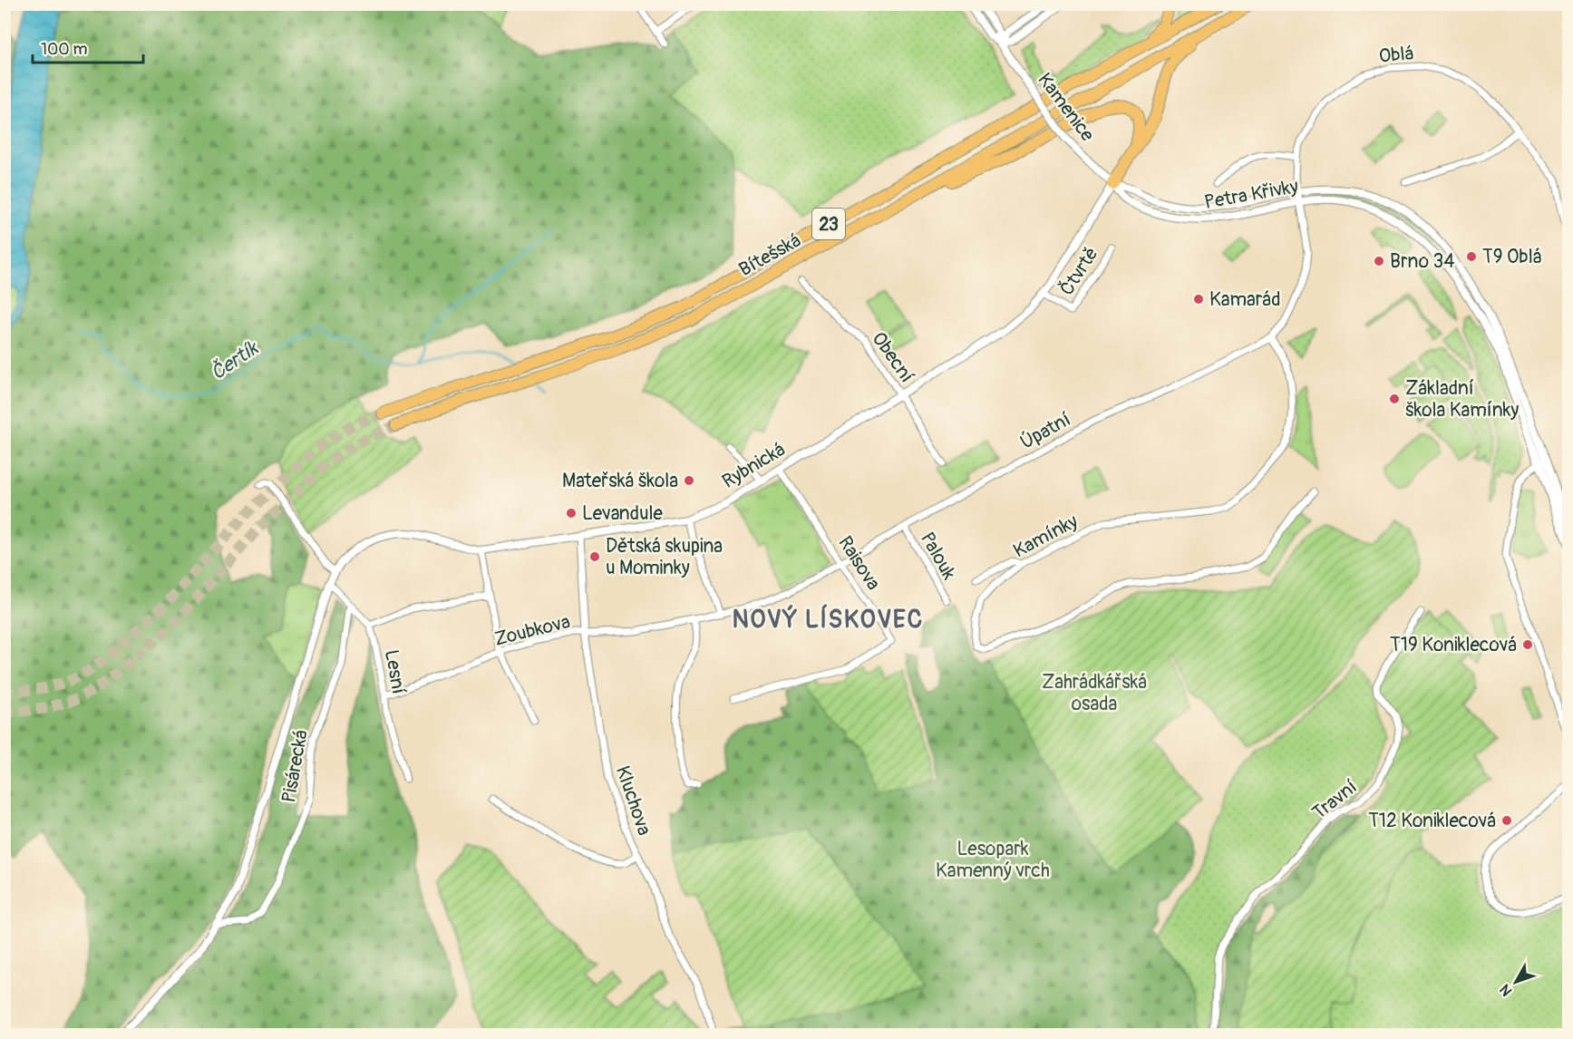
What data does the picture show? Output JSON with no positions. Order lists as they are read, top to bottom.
{
  "streets": {
    "highway": ["23", "Bítešská"],
    "street": [
      "Oblá",
      "Kamenice",
      "Petra Křivky",
      "Čtvrtě",
      "Obecní",
      "Úpatní",
      "Rybnická",
      "Kamínky",
      "Palouk",
      "Raisova",
      "Zoubkova",
      "Lesní",
      "Pisárecká",
      "Travní",
      "Kluchova"
    ]
  },
  "crossings": [
    ["Oblá", "Petra Křivky"],
    ["Kamenice", "Petra Křivky"],
    ["Kamenice", "Rybnická"],
    ["Petra Křivky", "Rybnická"],
    ["Čtvrtě", "Rybnická"],
    ["Obecní", "Rybnická"],
    ["Úpatní", "Kamínky"],
    ["Úpatní", "Palouk"],
    ["Úpatní", "Raisova"],
    ["Úpatní", "Zoubkova"],
    ["Rybnická", "Raisova"],
    ["Rybnická", "Lesní"],
    ["Rybnická", "Pisárecká"],
    ["Rybnická", "Kluchova"],
    ["Kamínky", "Palouk"],
    ["Raisova", "Zoubkova"],
    ["Zoubkova", "Lesní"],
    ["Zoubkova", "Kluchova"],
    ["Lesní", "Pisárecká"]
  ],
  "districts": ["NOVÝ LÍSKOVEC"],
  "water": ["Čertík"],
  "parks": ["Zahrádkářská osada", "Lesopark Kamenný vrch"],
  "places": [
    "T9 Oblá",
    "Brno 34",
    "Kamarád",
    "Základní škola Kamínky",
    "Mateřská škola",
    "Levandule",
    "Dětská skupina u Mominky",
    "T19 Koniklecová",
    "T12 Koniklecová"
  ],
  "scale_bar": "100 m",
  "north": "bottom left"
}
